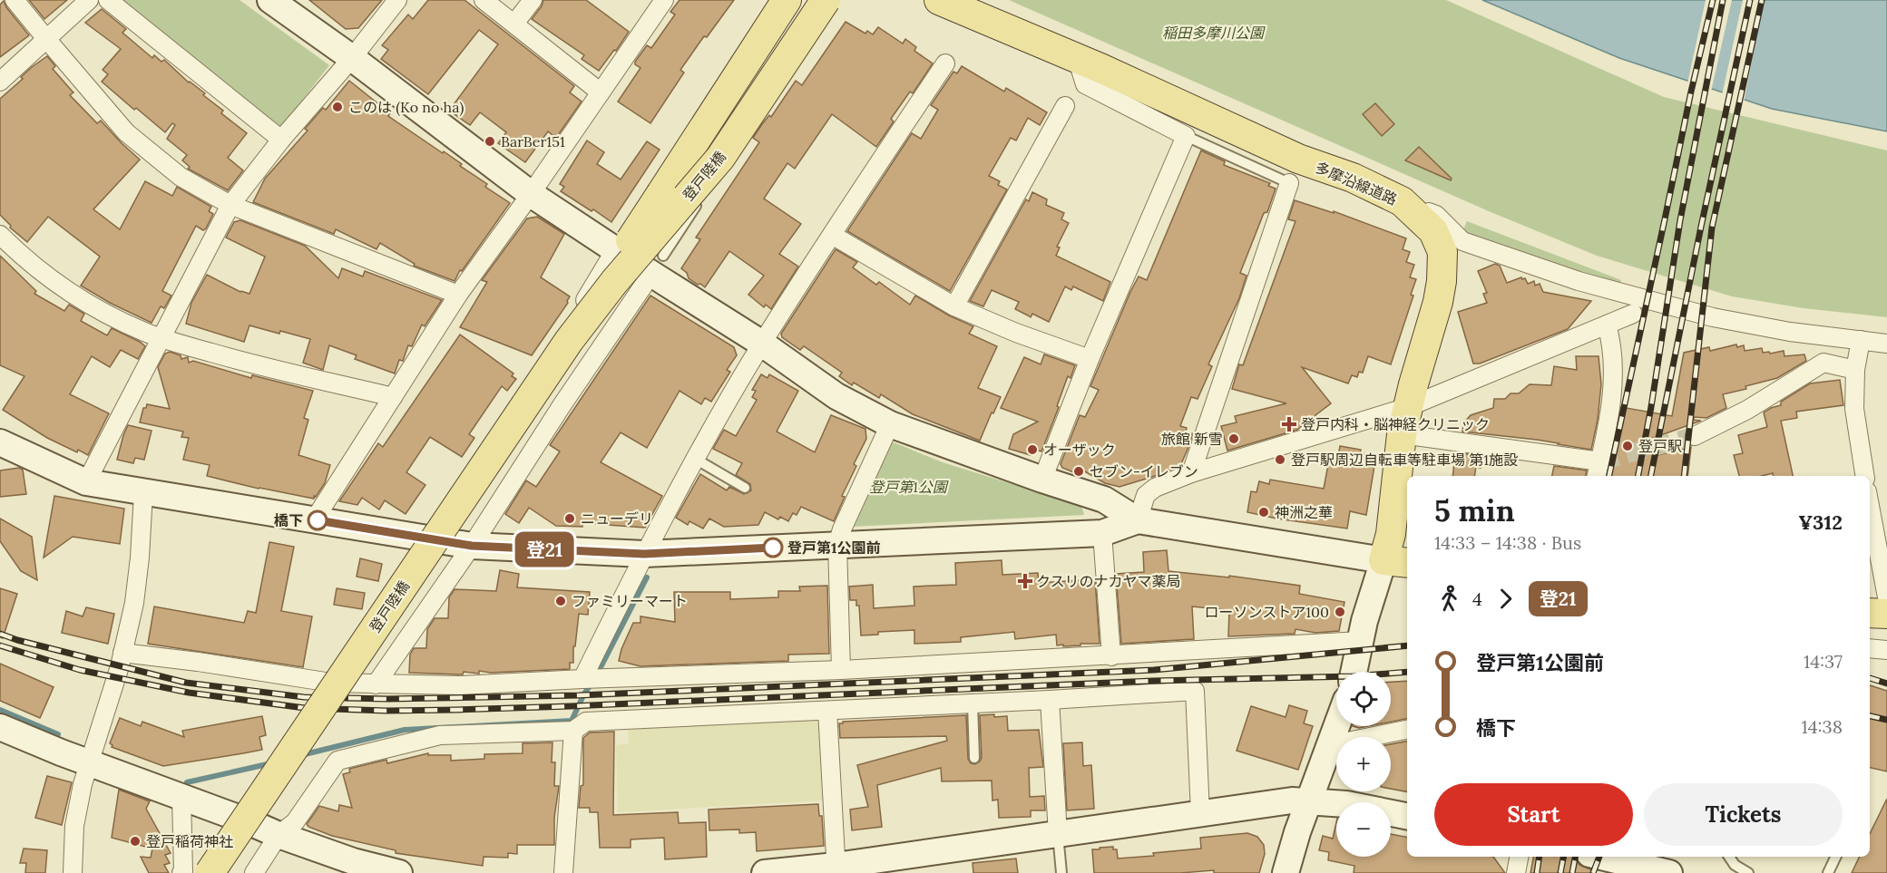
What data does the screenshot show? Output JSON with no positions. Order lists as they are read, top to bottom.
{
  "streets": {
    "main road": ["登戸陸橋", "多摩沿線道路"]
  },
  "parks": ["稲田多摩川公園", "登戸第1公園"],
  "places": {
    "other": [
      "このは (Ko no ha)",
      "BarBer151",
      "旅館 新雪",
      "登戸駅",
      "オーザック",
      "登戸駅周辺自転車等駐車場 第1施設",
      "セブン-イレブン",
      "神洲之華",
      "ニューデリ",
      "橋下",
      "登戸第1公園前",
      "ファミリーマート",
      "ローソンストア100",
      "登戸稲荷神社"
    ],
    "health": ["登戸内科・脳神経クリニック", "クスリのナカヤマ薬局"]
  },
  "lines": ["bus line 登21"],
  "page": {
    "on_map": "登21",
    "heading": ["5 min", "14:33 – 14:38 · Bus", "¥312"],
    "legs": ["4", "登21"],
    "list": [
      {
        "name": "登戸第1公園前",
        "value": "14:37"
      },
      {
        "name": "橋下",
        "value": "14:38"
      }
    ],
    "map_buttons": ["+", "−"],
    "buttons": ["Start", "Tickets"]
  }
}
